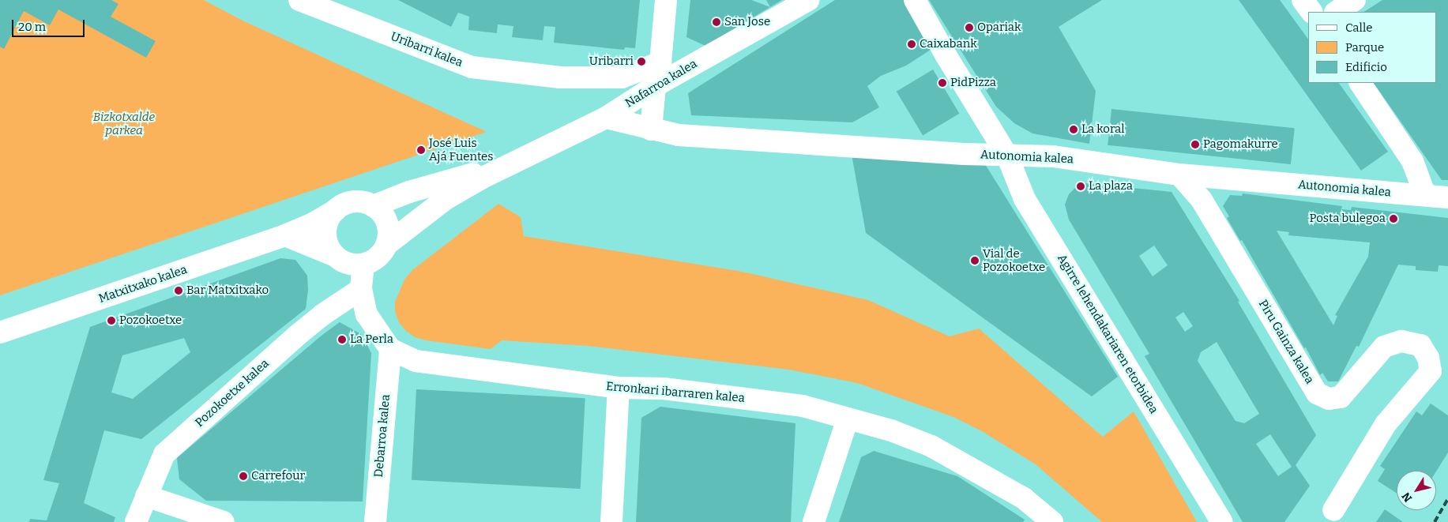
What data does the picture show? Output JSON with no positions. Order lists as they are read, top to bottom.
{
  "streets": {
    "street": [
      "Uribarri kalea",
      "Nafarroa kalea",
      "Autonomia kalea",
      "Matxitxako kalea",
      "Agirre lehendakariaren etorbidea",
      "Piru Gainza kalea",
      "Erronkari ibarraren kalea",
      "Pozokoetxe kalea",
      "Debarroa kalea"
    ]
  },
  "crossings": [
    ["Nafarroa kalea", "Autonomia kalea"],
    ["Nafarroa kalea", "Matxitxako kalea"],
    ["Autonomia kalea", "Agirre lehendakariaren etorbidea"],
    ["Autonomia kalea", "Piru Gainza kalea"],
    ["Erronkari ibarraren kalea", "Debarroa kalea"]
  ],
  "parks": ["Bizkotxalde parkea"],
  "places": [
    "San Jose",
    "Opariak",
    "Caixabank",
    "Uribarri",
    "PidPizza",
    "La koral",
    "Pagomakurre",
    "José Luis Ajá Fuentes",
    "La plaza",
    "Posta bulegoa",
    "Vial de Pozokoetxe",
    "Bar Matxitxako",
    "Pozokoetxe",
    "La Perla",
    "Carrefour"
  ],
  "legend": ["Calle", "Parque", "Edificio"],
  "scale_bar": "20 m",
  "north": "bottom left"
}
